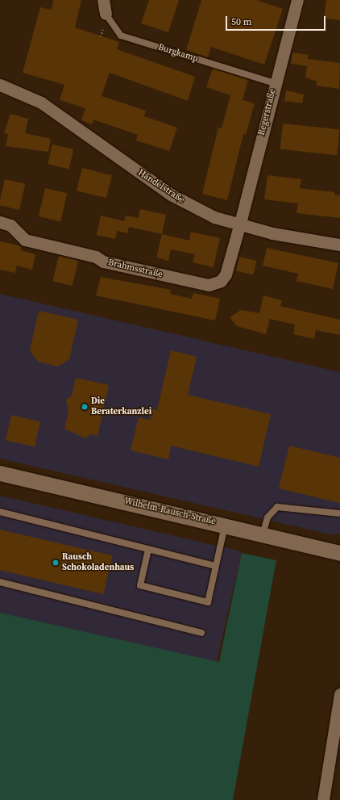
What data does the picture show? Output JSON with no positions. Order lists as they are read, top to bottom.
{
  "streets": {
    "street": [
      "Burgkamp",
      "Regerstraße",
      "Händelstraße",
      "Brahmsstraße",
      "Wilhelm-Rausch-Straße"
    ]
  },
  "crossings": [
    ["Burgkamp", "Regerstraße"],
    ["Regerstraße", "Händelstraße"],
    ["Regerstraße", "Brahmsstraße"],
    ["Händelstraße", "Brahmsstraße"]
  ],
  "places": ["Die Beraterkanzlei", "Rausch Schokoladenhaus"],
  "scale_bar": "50 m"
}
